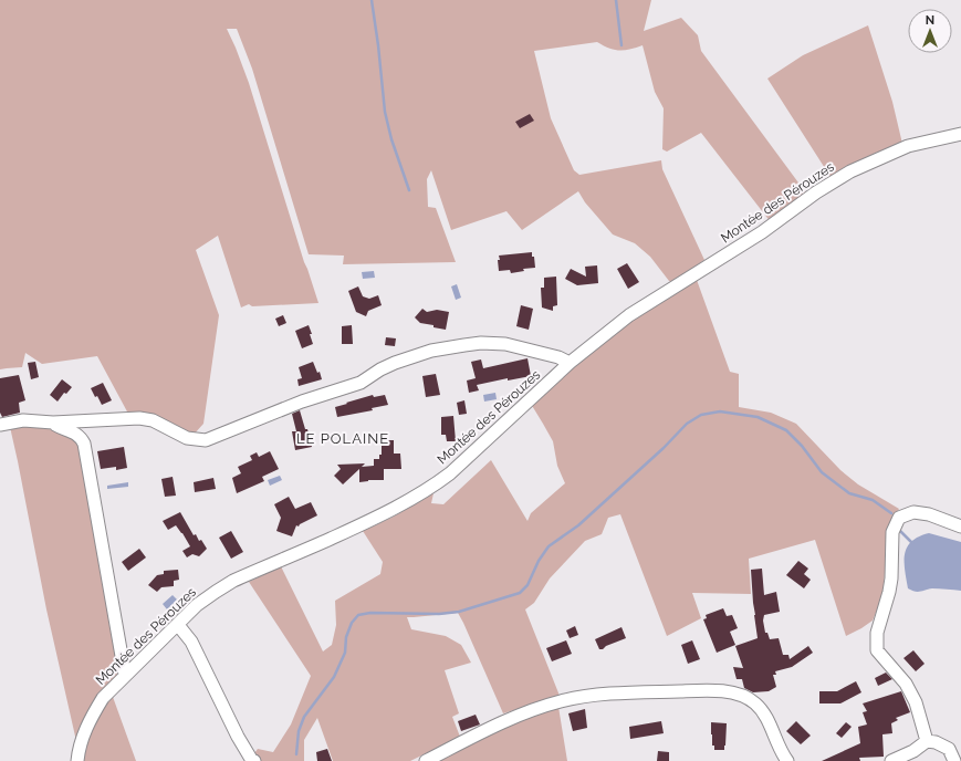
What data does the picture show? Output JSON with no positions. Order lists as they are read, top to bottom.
{
  "streets": {
    "street": ["Montée des Pérouzes"]
  },
  "districts": ["LE POLAINE"],
  "north": "top"
}
